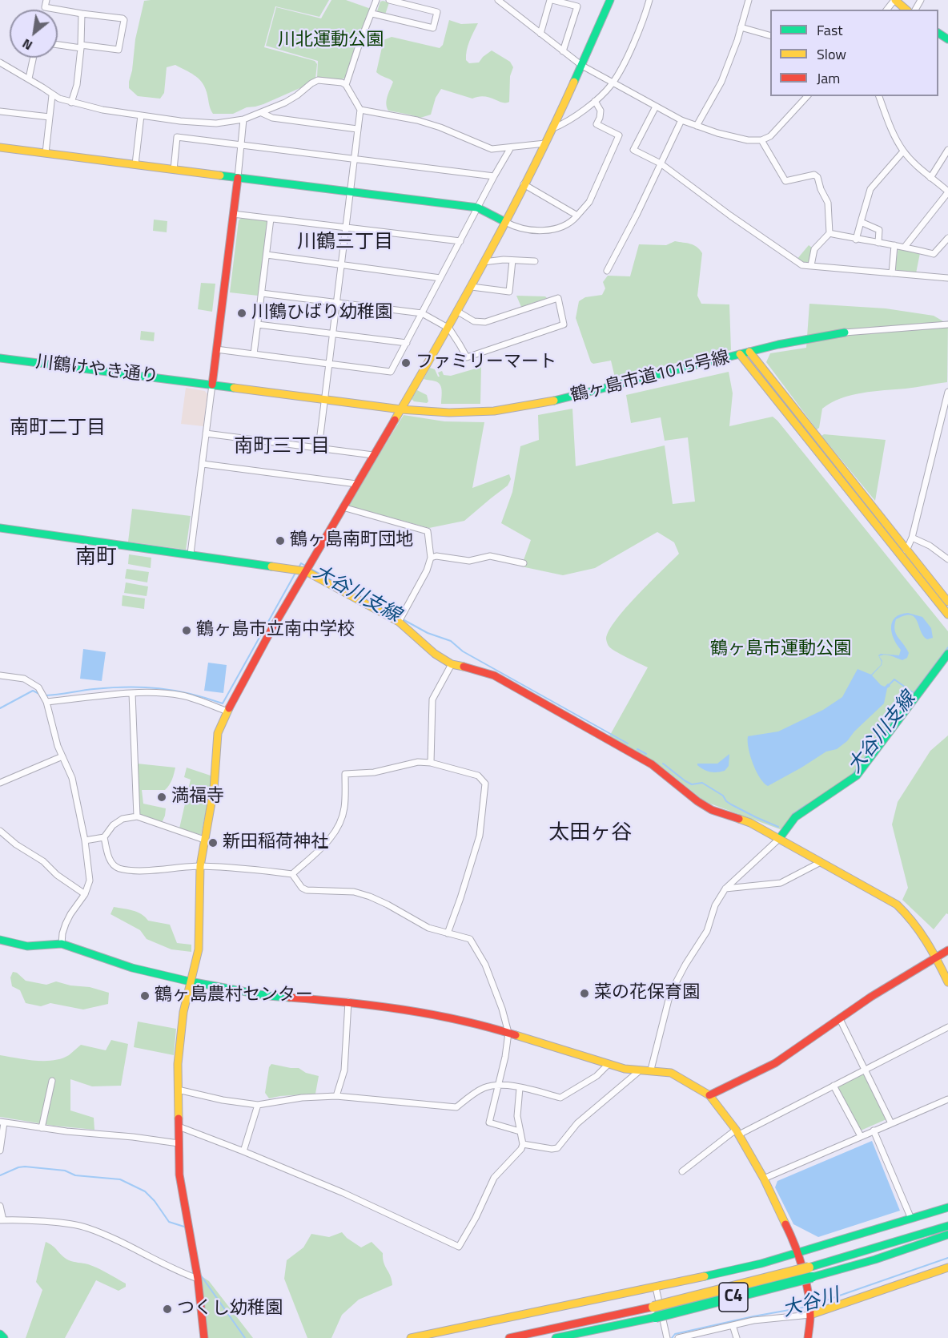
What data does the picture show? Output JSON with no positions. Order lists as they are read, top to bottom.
{
  "streets": {
    "main road": ["川鶴けやき通り", "鶴ヶ島市道1015号線", "C4"]
  },
  "districts": [
    "川鶴三丁目",
    "南町二丁目",
    "南町三丁目",
    "南町",
    "太田ヶ谷"
  ],
  "water": ["大谷川支線", "大谷川"],
  "parks": ["川北運動公園", "鶴ヶ島市運動公園"],
  "places": [
    "川鶴ひばり幼稚園",
    "ファミリーマート",
    "鶴ヶ島南町団地",
    "鶴ヶ島市立南中学校",
    "満福寺",
    "新田稲荷神社",
    "菜の花保育園",
    "鶴ヶ島農村センター",
    "つくし幼稚園"
  ],
  "legend": ["Fast", "Slow", "Jam"],
  "north": "bottom left"
}
